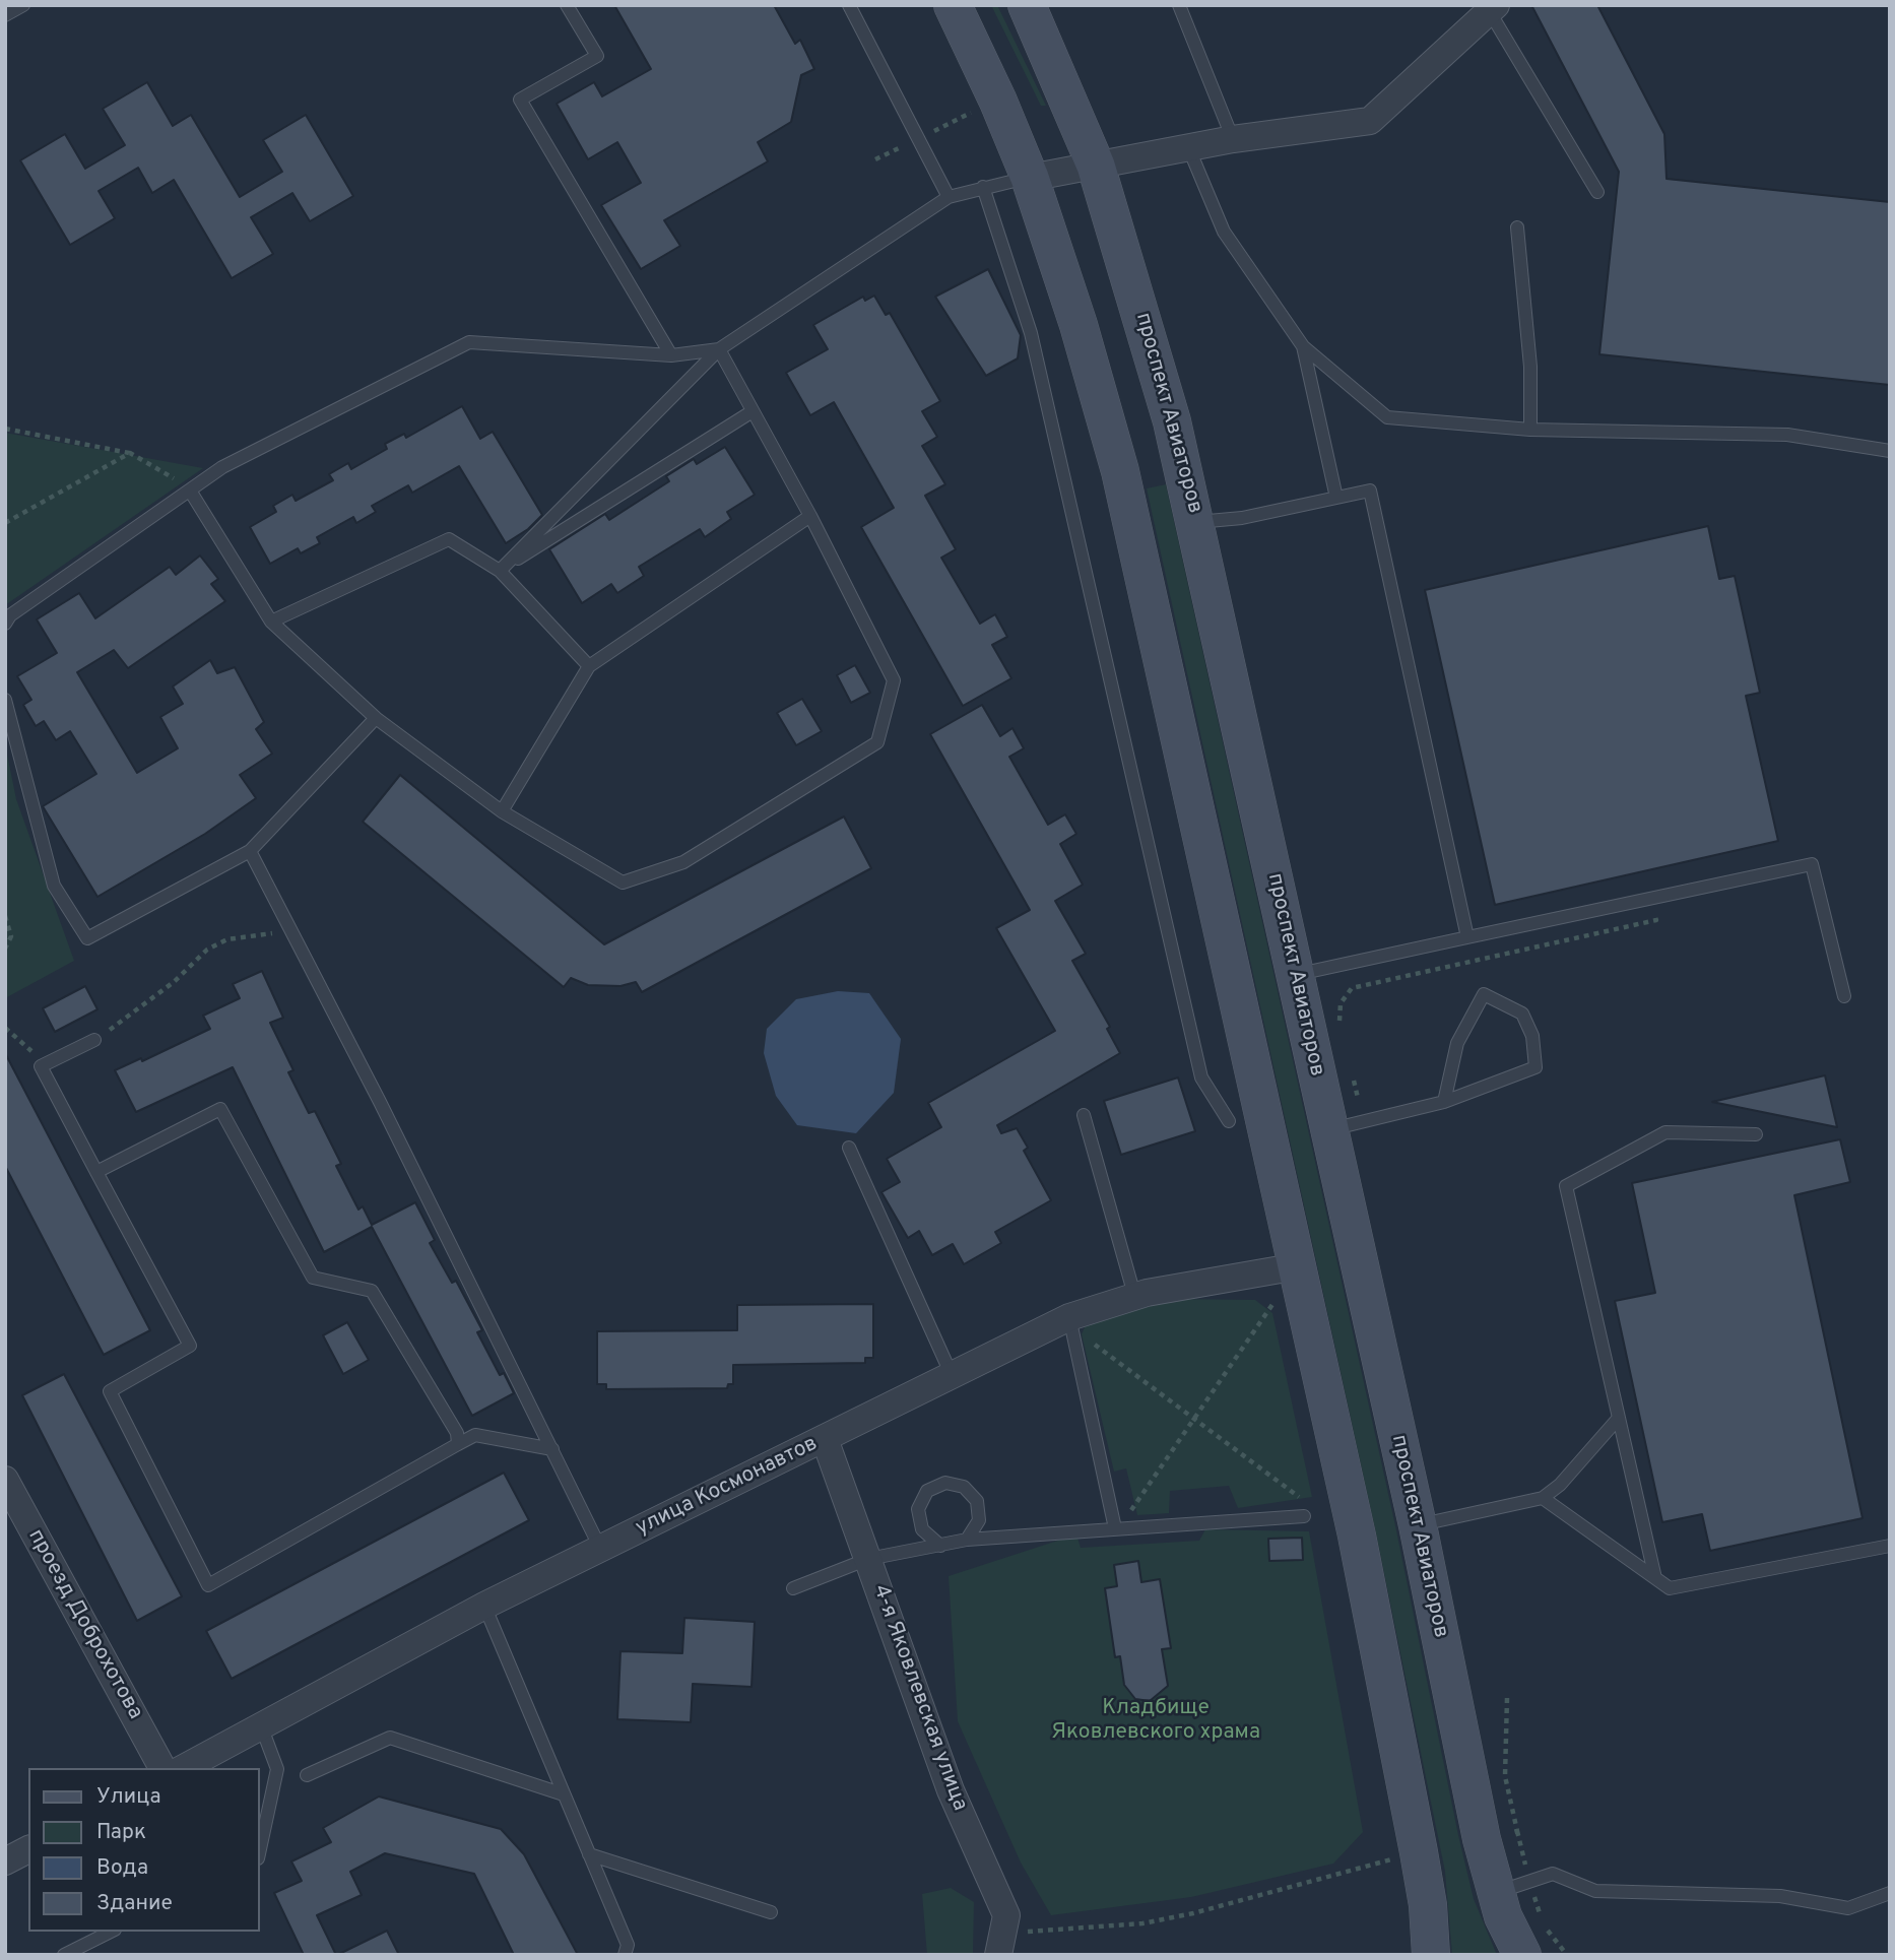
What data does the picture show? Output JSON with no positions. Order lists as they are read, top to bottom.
{
  "streets": {
    "main road": ["проспект Авиаторов"],
    "street": ["улица Космонавтов", "проезд Доброхотова", "4-я Яковлевская улица"]
  },
  "crossings": [
    ["улица Космонавтов", "4-я Яковлевская улица"]
  ],
  "parks": ["Кладбище Яковлевского храма"],
  "legend": [
    "Улица",
    "Парк",
    "Вода",
    "Здание"
  ]
}
